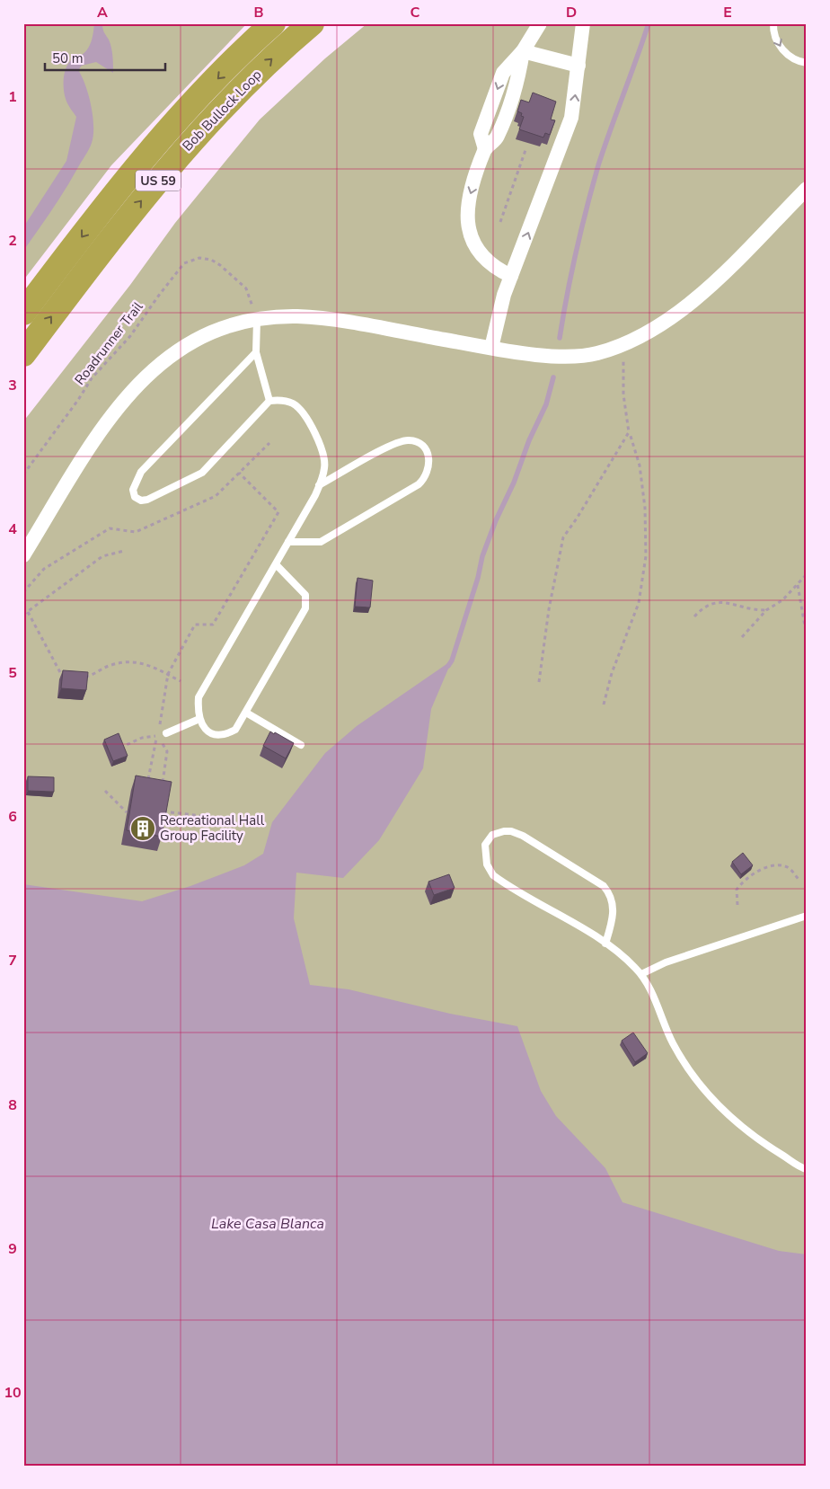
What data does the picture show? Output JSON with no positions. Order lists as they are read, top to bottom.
{
  "streets": {
    "highway": ["Bob Bullock Loop", "US 59"],
    "path": ["Roadrunner Trail"]
  },
  "water": ["Lake Casa Blanca"],
  "places": {
    "building": ["Recreational Hall Group Facility"]
  },
  "scale_bar": "50 m",
  "grid": {
    "columns": [
      "A",
      "B",
      "C",
      "D",
      "E"
    ],
    "rows": [
      "1",
      "2",
      "3",
      "4",
      "5",
      "6",
      "7",
      "8",
      "9",
      "10"
    ]
  }
}
